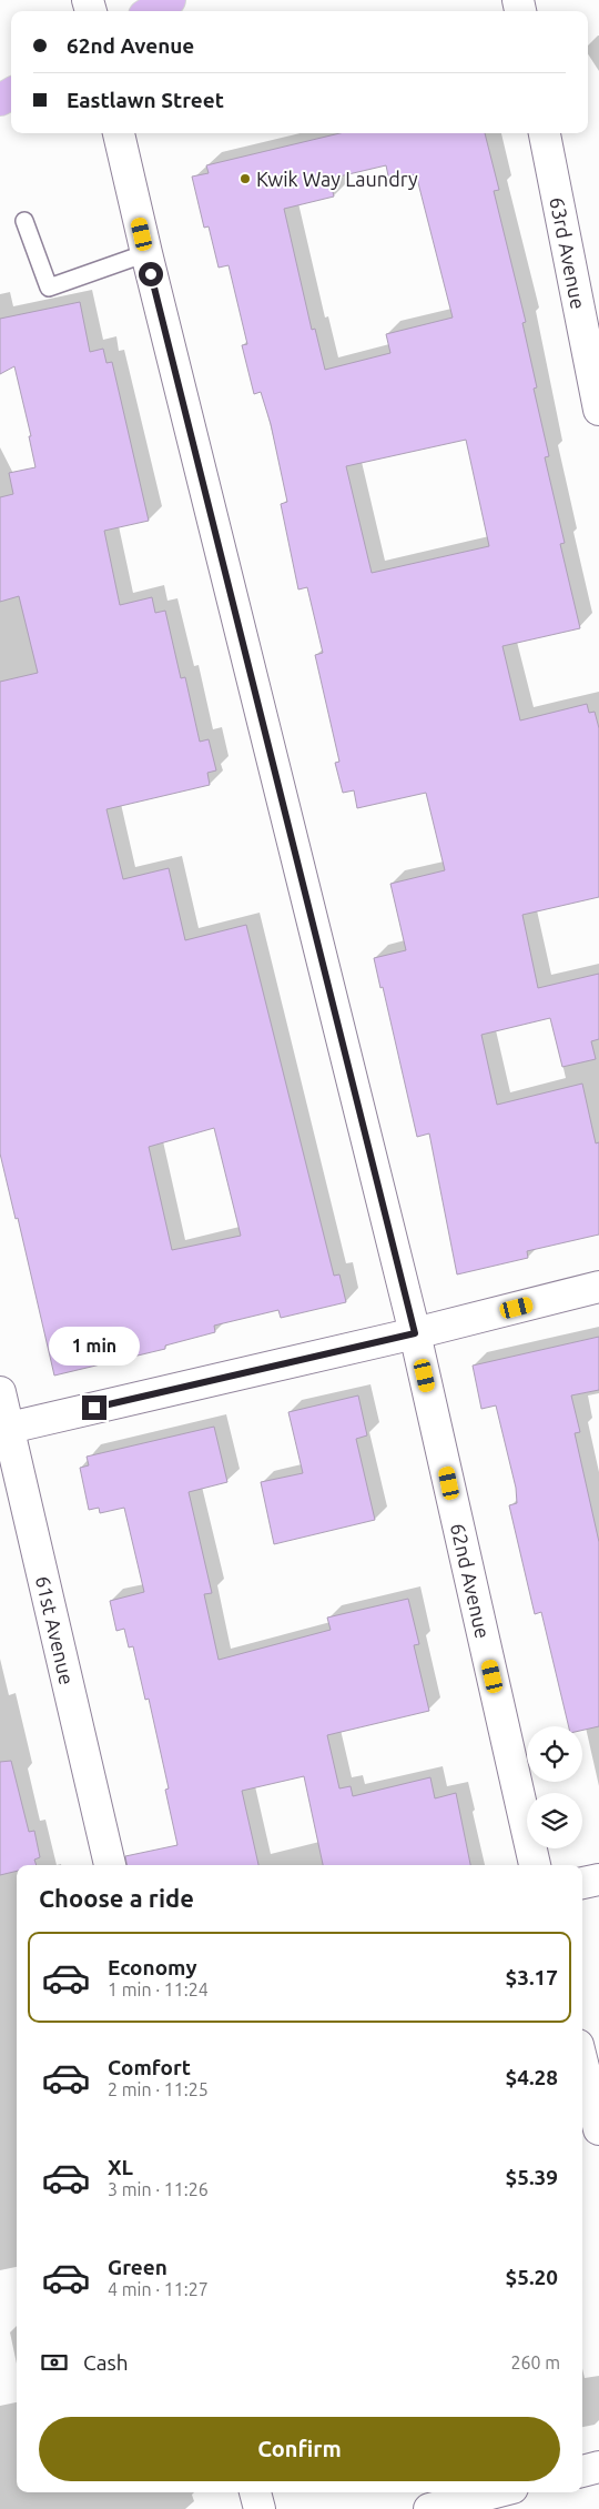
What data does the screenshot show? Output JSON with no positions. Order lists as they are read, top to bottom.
{
  "streets": {
    "street": ["63rd Avenue", "62nd Avenue", "61st Avenue"]
  },
  "places": ["Kwik Way Laundry"],
  "page": {
    "banner": ["62nd Avenue", "Eastlawn Street"],
    "bubble": "1 min",
    "heading": "Choose a ride",
    "list": [
      {
        "name": "Economy",
        "note": "1 min · 11:24",
        "value": "$3.17"
      },
      {
        "name": "Comfort",
        "note": "2 min · 11:25",
        "value": "$4.28"
      },
      {
        "name": "XL",
        "note": "3 min · 11:26",
        "value": "$5.39"
      },
      {
        "name": "Green",
        "note": "4 min · 11:27",
        "value": "$5.20"
      }
    ],
    "pay": ["Cash", "260 m"],
    "buttons": "Confirm"
  }
}
